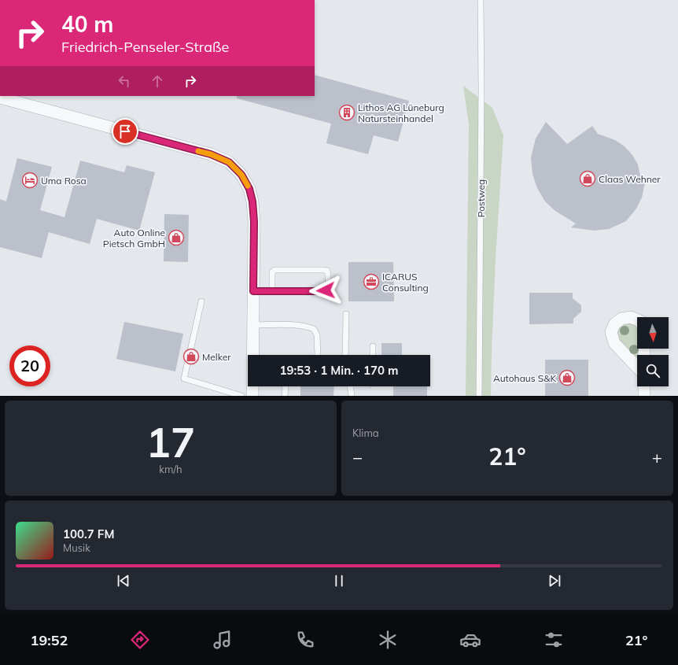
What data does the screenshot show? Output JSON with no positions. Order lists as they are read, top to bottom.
{
  "streets": {
    "lane": ["Postweg"]
  },
  "places": {
    "building": ["Lithos AG Lüneburg Natursteinhandel"],
    "shop": [
      "Claas Wehner",
      "Auto Online Pietsch GmbH",
      "Melker",
      "Autohaus S&K"
    ],
    "hotel": ["Uma Rosa"],
    "office": ["ICARUS Consulting"]
  },
  "north": "bottom",
  "page": {
    "turn": ["40 m", "Friedrich-Penseler-Straße"],
    "limit": "20",
    "trip": "19:53 · 1 Min. · 170 m",
    "tile": [
      ["17", "km/h"],
      "Klima"
    ],
    "heat": ["−", "21°", "+"],
    "song": ["100.7 FM", "Musik"],
    "tabs": ["19:52", "21°"]
  }
}
